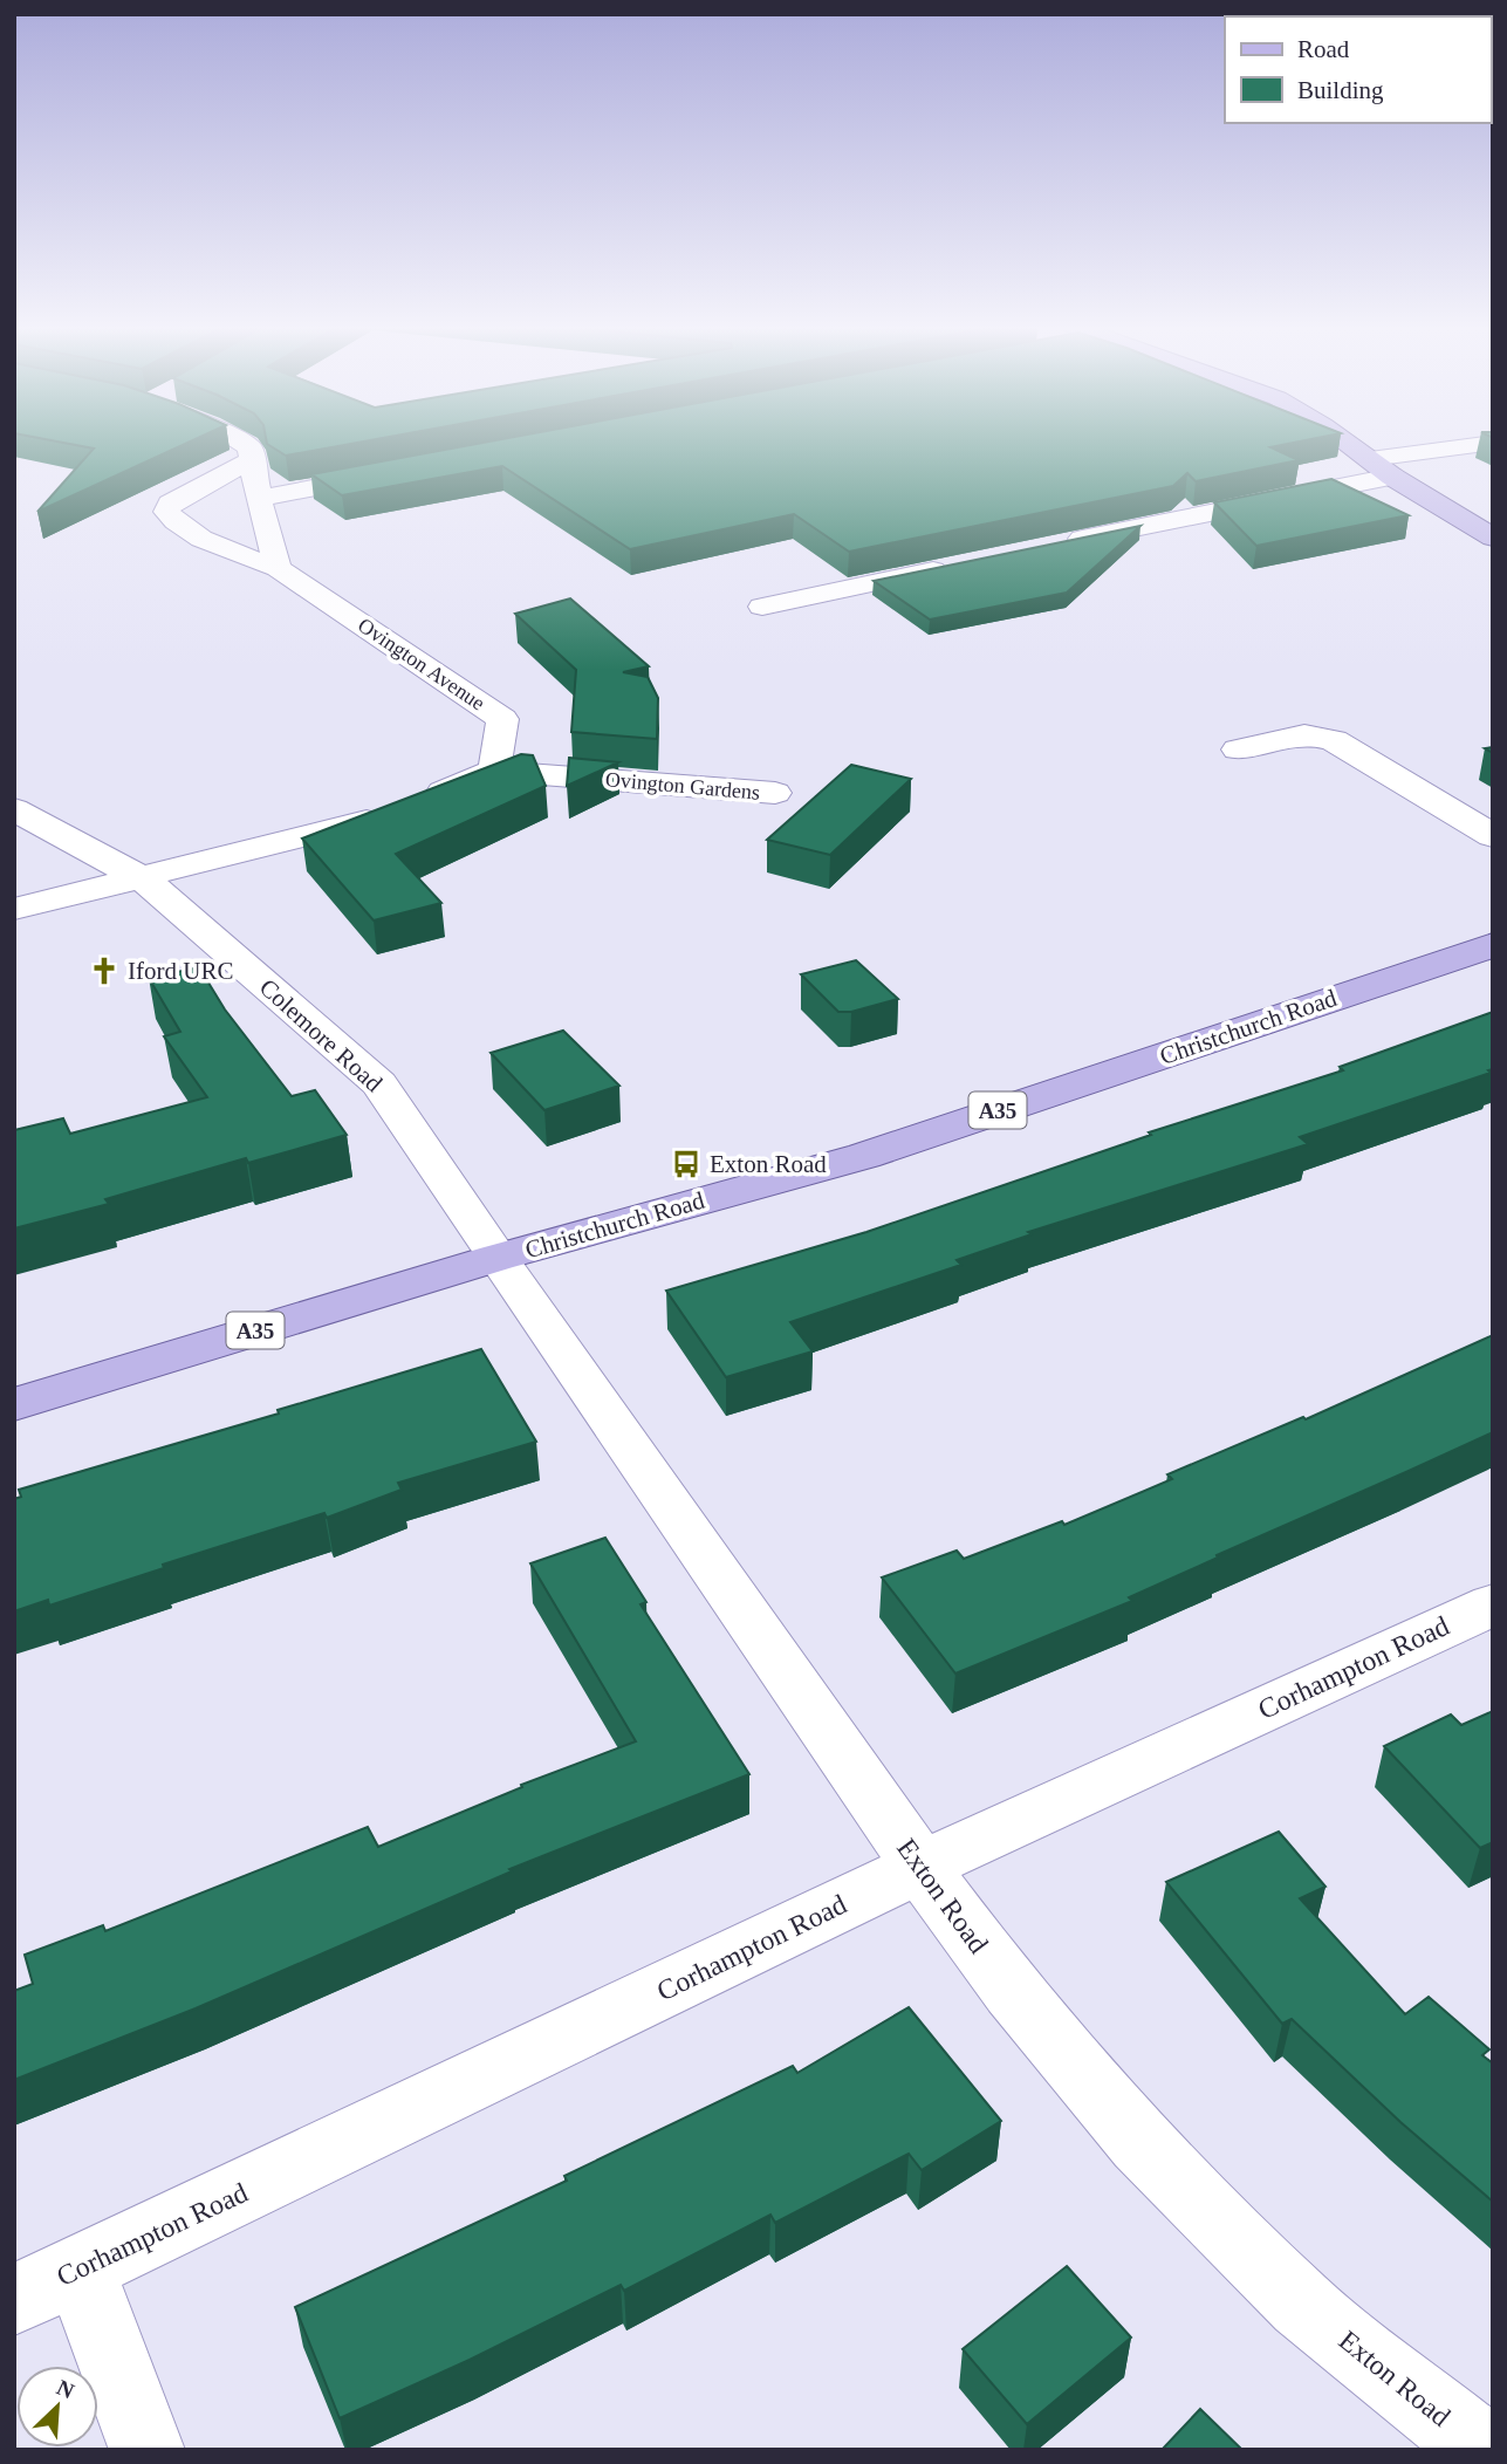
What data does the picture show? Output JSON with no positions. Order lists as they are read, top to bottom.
{
  "streets": {
    "main road": ["Christchurch Road", "A35"],
    "street": [
      "Ovington Avenue",
      "Ovington Gardens",
      "Colemore Road",
      "Corhampton Road",
      "Exton Road"
    ]
  },
  "crossings": [
    ["Ovington Avenue", "Ovington Gardens"],
    ["Christchurch Road", "Colemore Road"],
    ["Christchurch Road", "Exton Road"],
    ["Colemore Road", "Exton Road"],
    ["Corhampton Road", "Exton Road"]
  ],
  "places": {
    "church": ["Iford URC"],
    "bus stop": ["Exton Road"]
  },
  "legend": ["Road", "Building"],
  "north": "top right"
}
